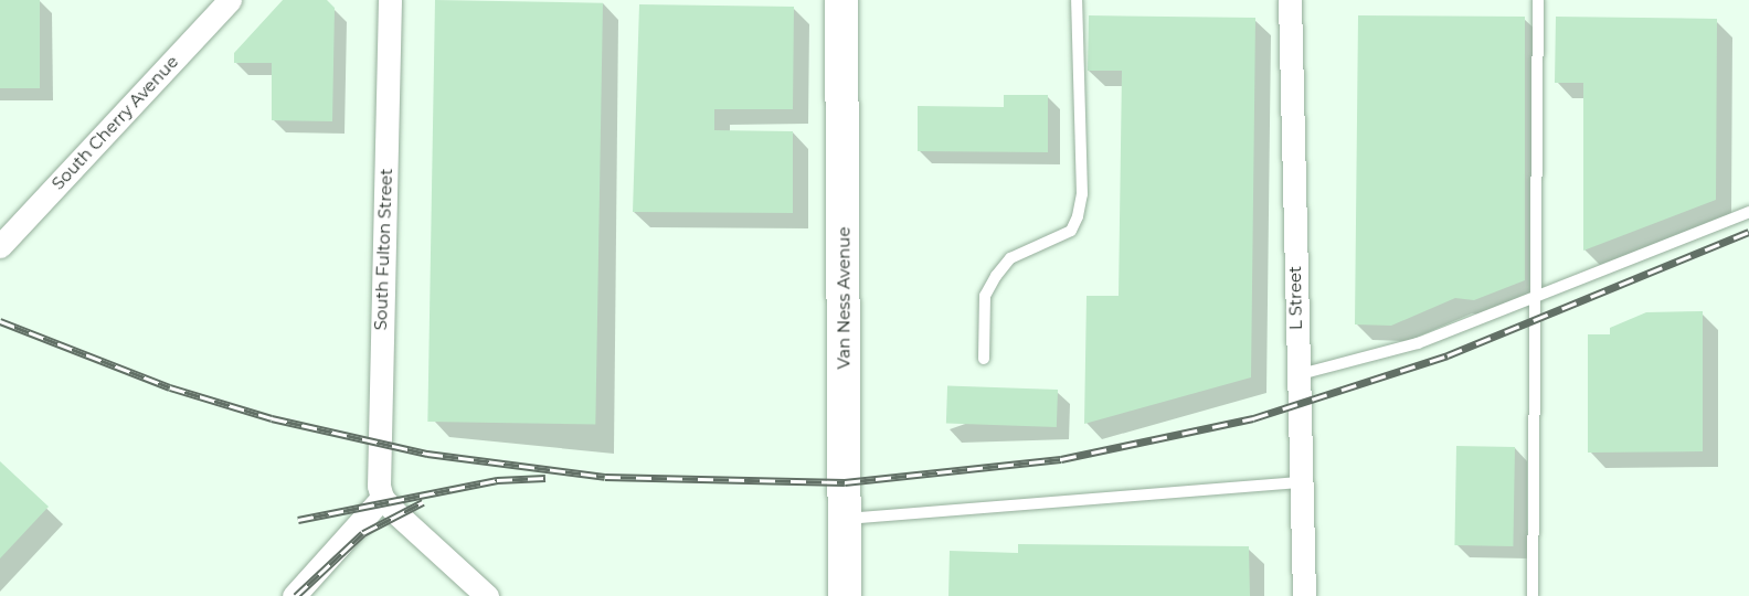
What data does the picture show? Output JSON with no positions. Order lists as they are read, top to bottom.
{
  "streets": {
    "street": [
      "South Cherry Avenue",
      "South Fulton Street",
      "Van Ness Avenue",
      "L Street"
    ]
  }
}
